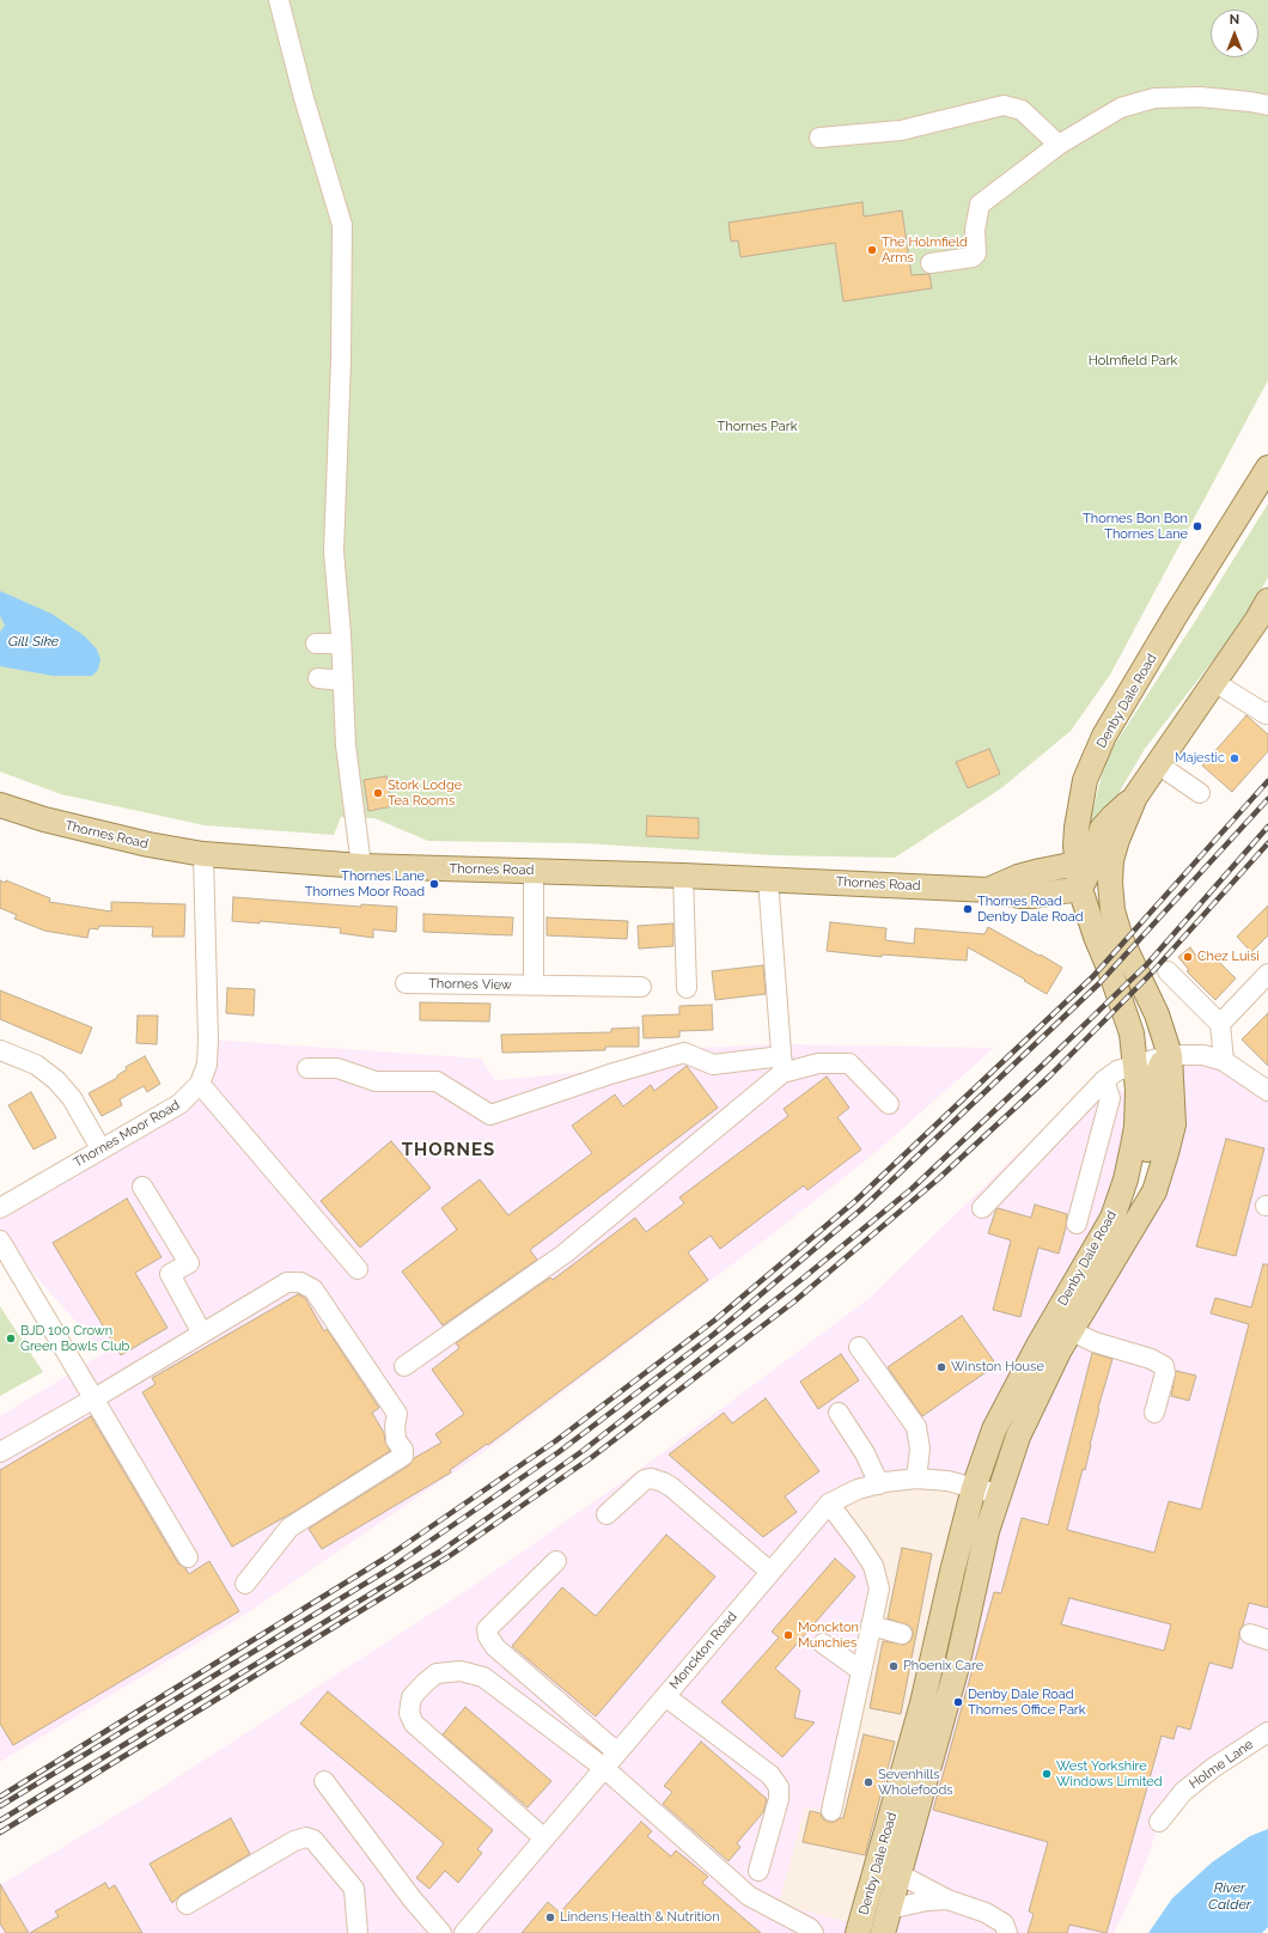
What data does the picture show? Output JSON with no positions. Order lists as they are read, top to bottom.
{
  "streets": {
    "main road": ["Denby Dale Road", "Thornes Road"],
    "street": [
      "Thornes View",
      "Thornes Moor Road",
      "Monckton Road",
      "Holme Lane"
    ]
  },
  "crossings": [
    ["Denby Dale Road", "Thornes Road"],
    ["Denby Dale Road", "Monckton Road"],
    ["Thornes Road", "Thornes Moor Road"]
  ],
  "districts": ["THORNES"],
  "water": ["Gill Sike", "River Calder"],
  "parks": ["Holmfield Park", "Thornes Park"],
  "places": [
    "The Holmfield Arms",
    "Thornes Bon Bon Thornes Lane",
    "Majestic",
    "Stork Lodge Tea Rooms",
    "Thornes Lane Thornes Moor Road",
    "Thornes Road Denby Dale Road",
    "Chez Luisi",
    "BJD 100 Crown Green Bowls Club",
    "Winston House",
    "Monckton Munchies",
    "Phoenix Care",
    "Denby Dale Road Thornes Office Park",
    "West Yorkshire Windows Limited",
    "Sevenhills Wholefoods",
    "Lindens Health & Nutrition"
  ],
  "north": "top"
}
